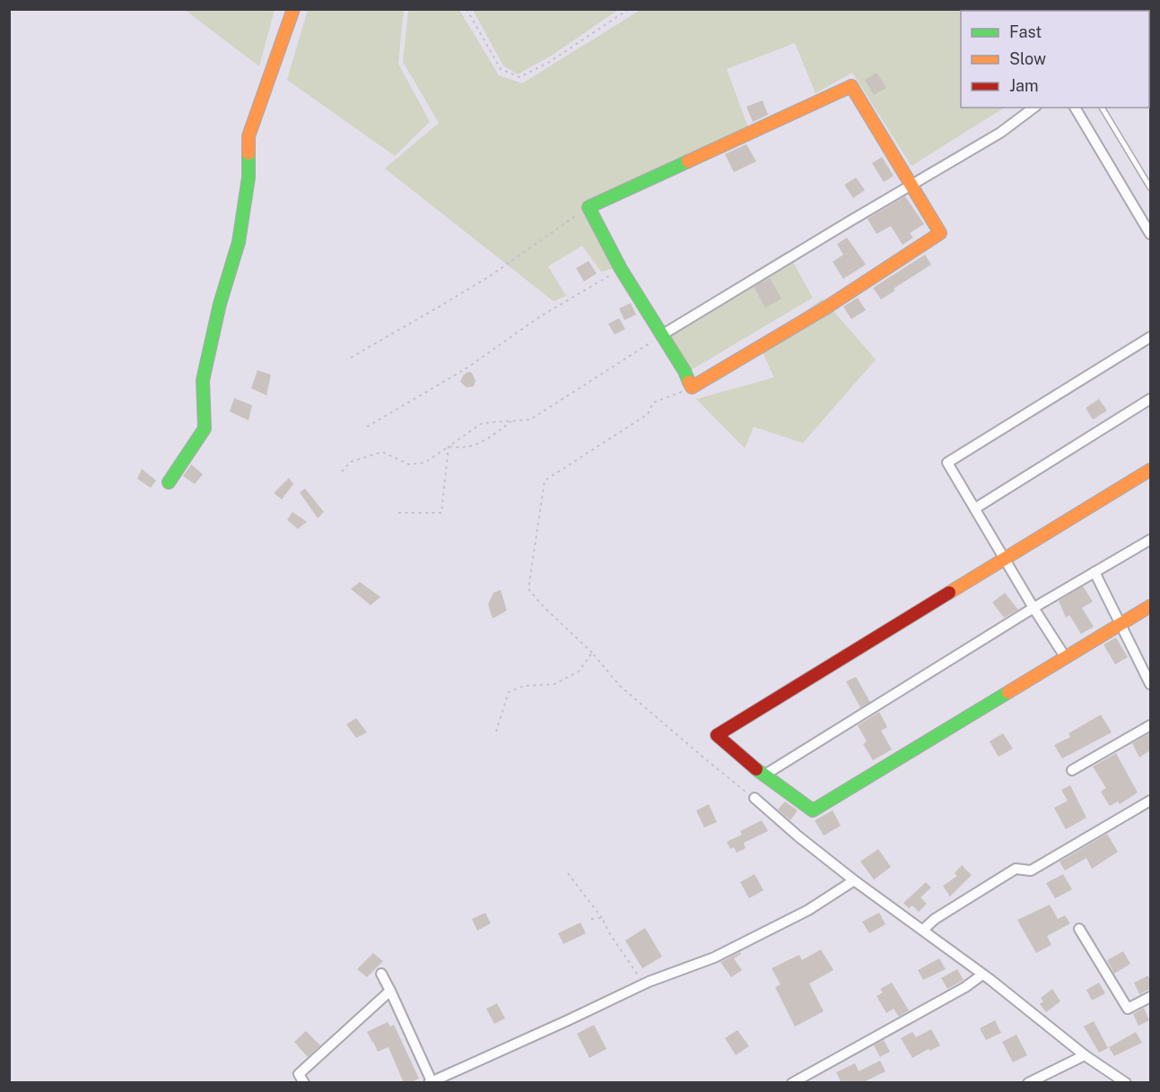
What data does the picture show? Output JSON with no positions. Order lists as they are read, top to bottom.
{
  "legend": ["Fast", "Slow", "Jam"]
}
